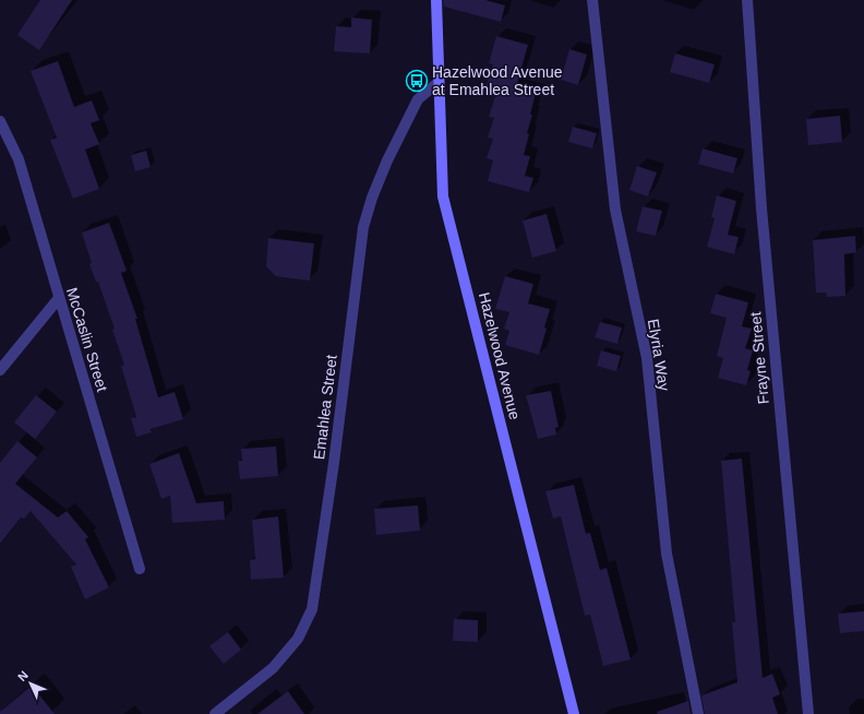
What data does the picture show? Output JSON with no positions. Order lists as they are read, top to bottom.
{
  "streets": {
    "main road": ["Hazelwood Avenue"],
    "street": [
      "McCaslin Street",
      "Elyria Way",
      "Frayne Street",
      "Emahlea Street"
    ]
  },
  "crossings": [
    ["Hazelwood Avenue", "Emahlea Street"]
  ],
  "places": {
    "bus stop": ["Hazelwood Avenue at Emahlea Street"]
  },
  "north": "top left"
}
